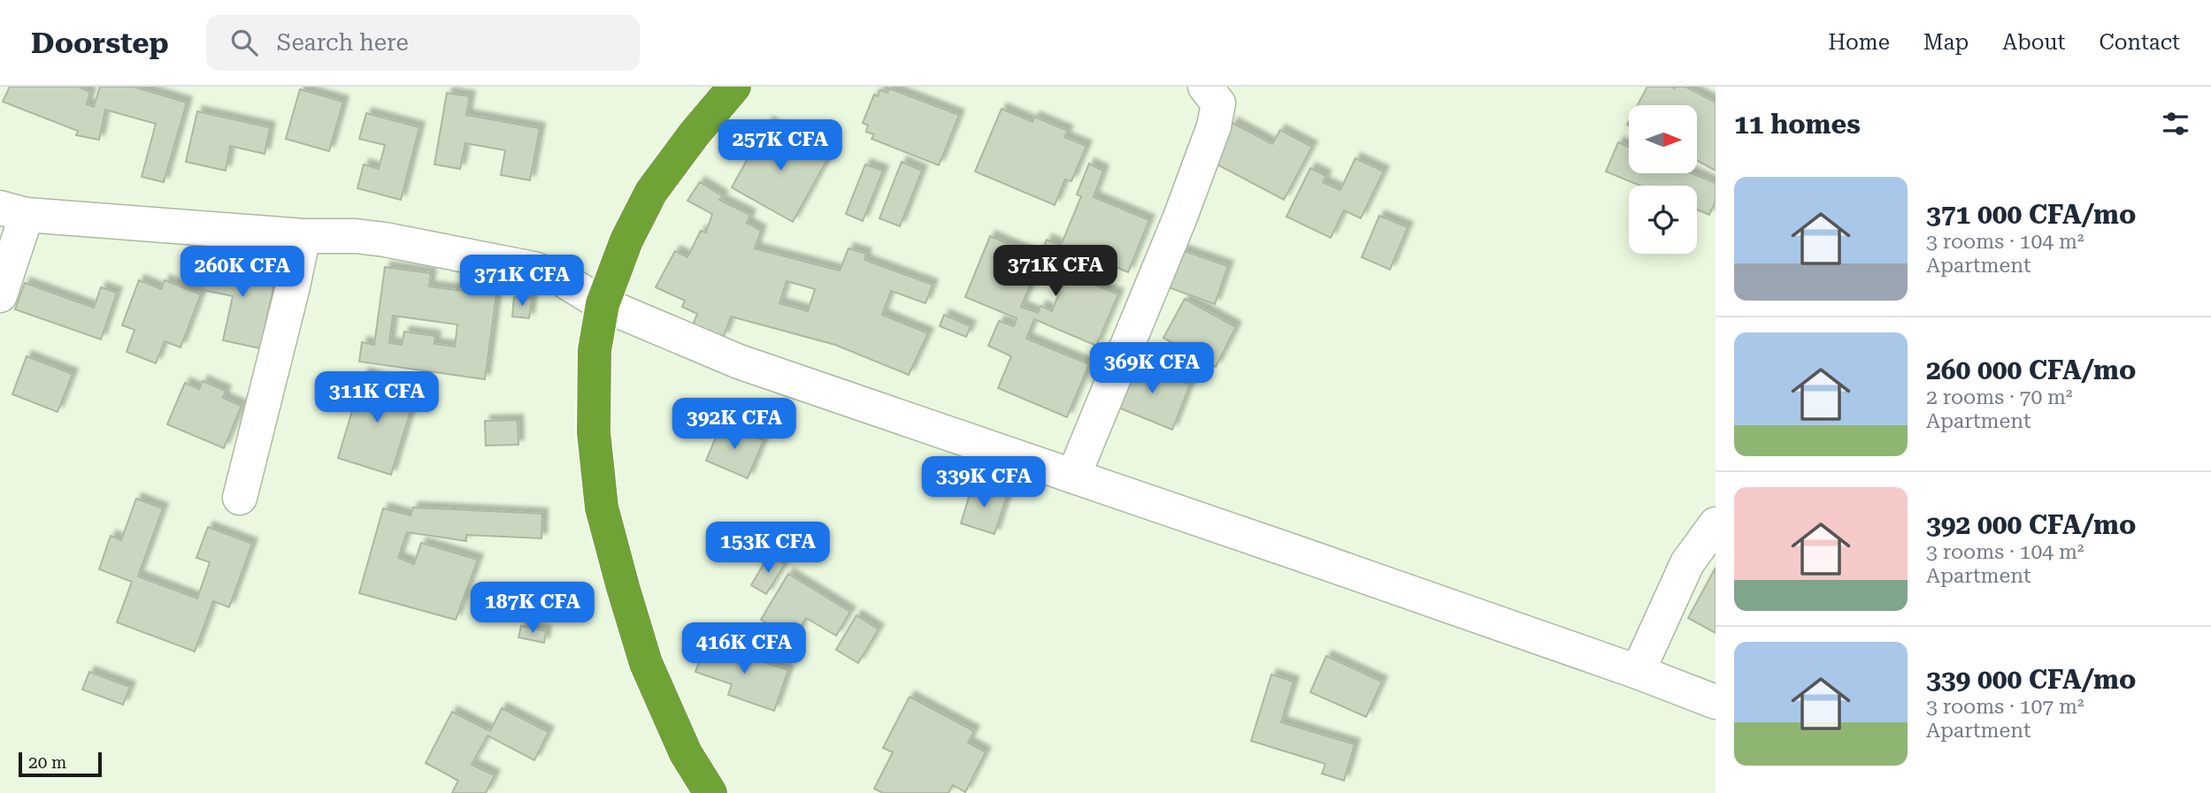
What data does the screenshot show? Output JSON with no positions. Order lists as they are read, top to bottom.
{
  "scale_bar": "20 m",
  "north": "right",
  "page": {
    "header": "Doorstep",
    "search": "Search here",
    "nav": [
      "Home",
      "Map",
      "About",
      "Contact"
    ],
    "heading": "11 homes",
    "price": [
      "257K CFA",
      "371K CFA",
      "260K CFA",
      "371K CFA",
      "369K CFA",
      "311K CFA",
      "392K CFA",
      "339K CFA",
      "153K CFA",
      "187K CFA",
      "416K CFA"
    ],
    "list": [
      {
        "name": "371 000 CFA/mo",
        "note": "3 rooms · 104 m² · Apartment"
      },
      {
        "name": "260 000 CFA/mo",
        "note": "2 rooms · 70 m² · Apartment"
      },
      {
        "name": "392 000 CFA/mo",
        "note": "3 rooms · 104 m² · Apartment"
      },
      {
        "name": "339 000 CFA/mo",
        "note": "3 rooms · 107 m² · Apartment"
      }
    ],
    "scale": "20 m"
  }
}
